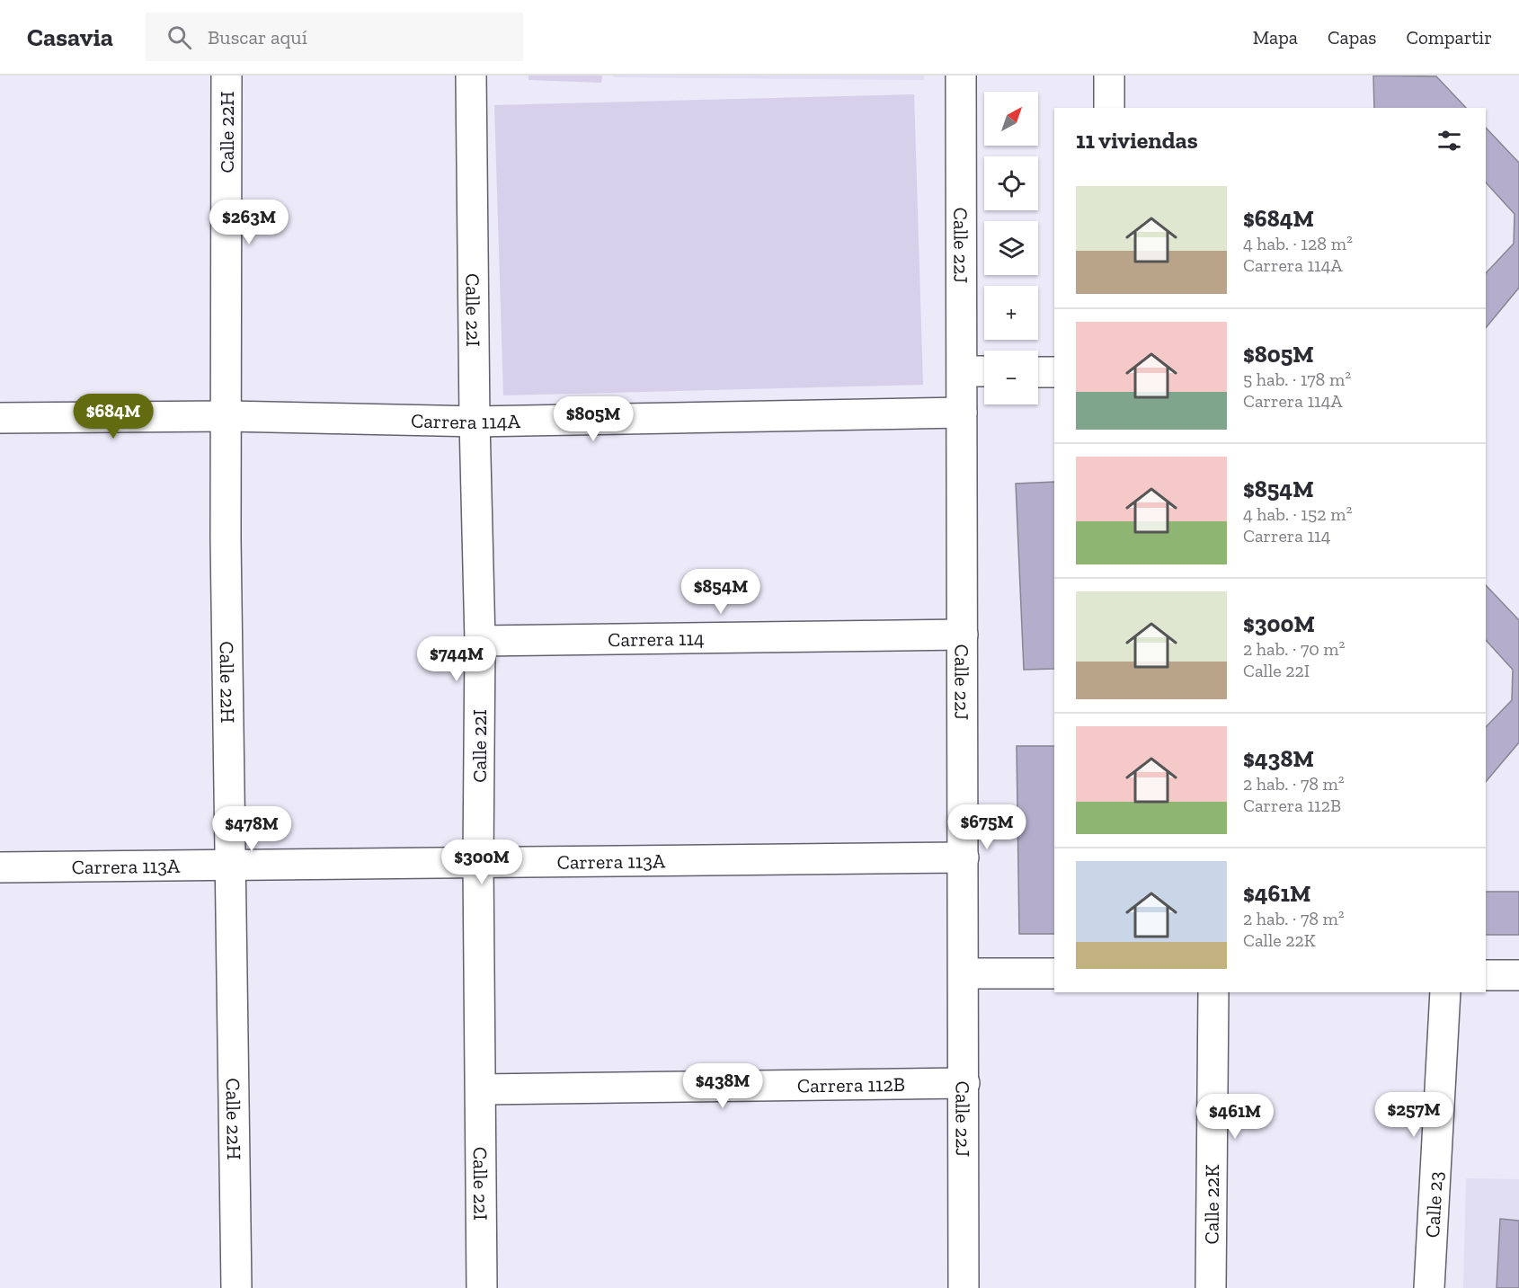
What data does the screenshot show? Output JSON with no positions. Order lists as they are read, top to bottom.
{
  "streets": {
    "street": [
      "Calle 22H",
      "Calle 22J",
      "Calle 22I",
      "Carrera 114A",
      "Carrera 114",
      "Carrera 113A",
      "Carrera 112B",
      "Calle 22K",
      "Calle 23"
    ]
  },
  "crossings": [
    ["Calle 22H", "Carrera 114A"],
    ["Calle 22H", "Carrera 113A"],
    ["Calle 22J", "Carrera 114A"],
    ["Calle 22J", "Carrera 114"],
    ["Calle 22J", "Carrera 113A"],
    ["Calle 22J", "Carrera 112B"],
    ["Calle 22I", "Carrera 114A"],
    ["Calle 22I", "Carrera 114"],
    ["Calle 22I", "Carrera 113A"],
    ["Calle 22I", "Carrera 112B"]
  ],
  "north": "top right",
  "page": {
    "header": "Casavia",
    "search": "Buscar aquí",
    "nav": ["Mapa", "Capas", "Compartir"],
    "map_buttons": ["+", "−"],
    "heading": "11 viviendas",
    "list": [
      {
        "name": "$684M",
        "note": "4 hab. · 128 m² · Carrera 114A"
      },
      {
        "name": "$805M",
        "note": "5 hab. · 178 m² · Carrera 114A"
      },
      {
        "name": "$854M",
        "note": "4 hab. · 152 m² · Carrera 114"
      },
      {
        "name": "$300M",
        "note": "2 hab. · 70 m² · Calle 22I"
      },
      {
        "name": "$438M",
        "note": "2 hab. · 78 m² · Carrera 112B"
      },
      {
        "name": "$461M",
        "note": "2 hab. · 78 m² · Calle 22K"
      }
    ],
    "price": [
      "$263M",
      "$684M",
      "$805M",
      "$854M",
      "$744M",
      "$675M",
      "$478M",
      "$300M",
      "$438M",
      "$257M",
      "$461M"
    ]
  }
}
